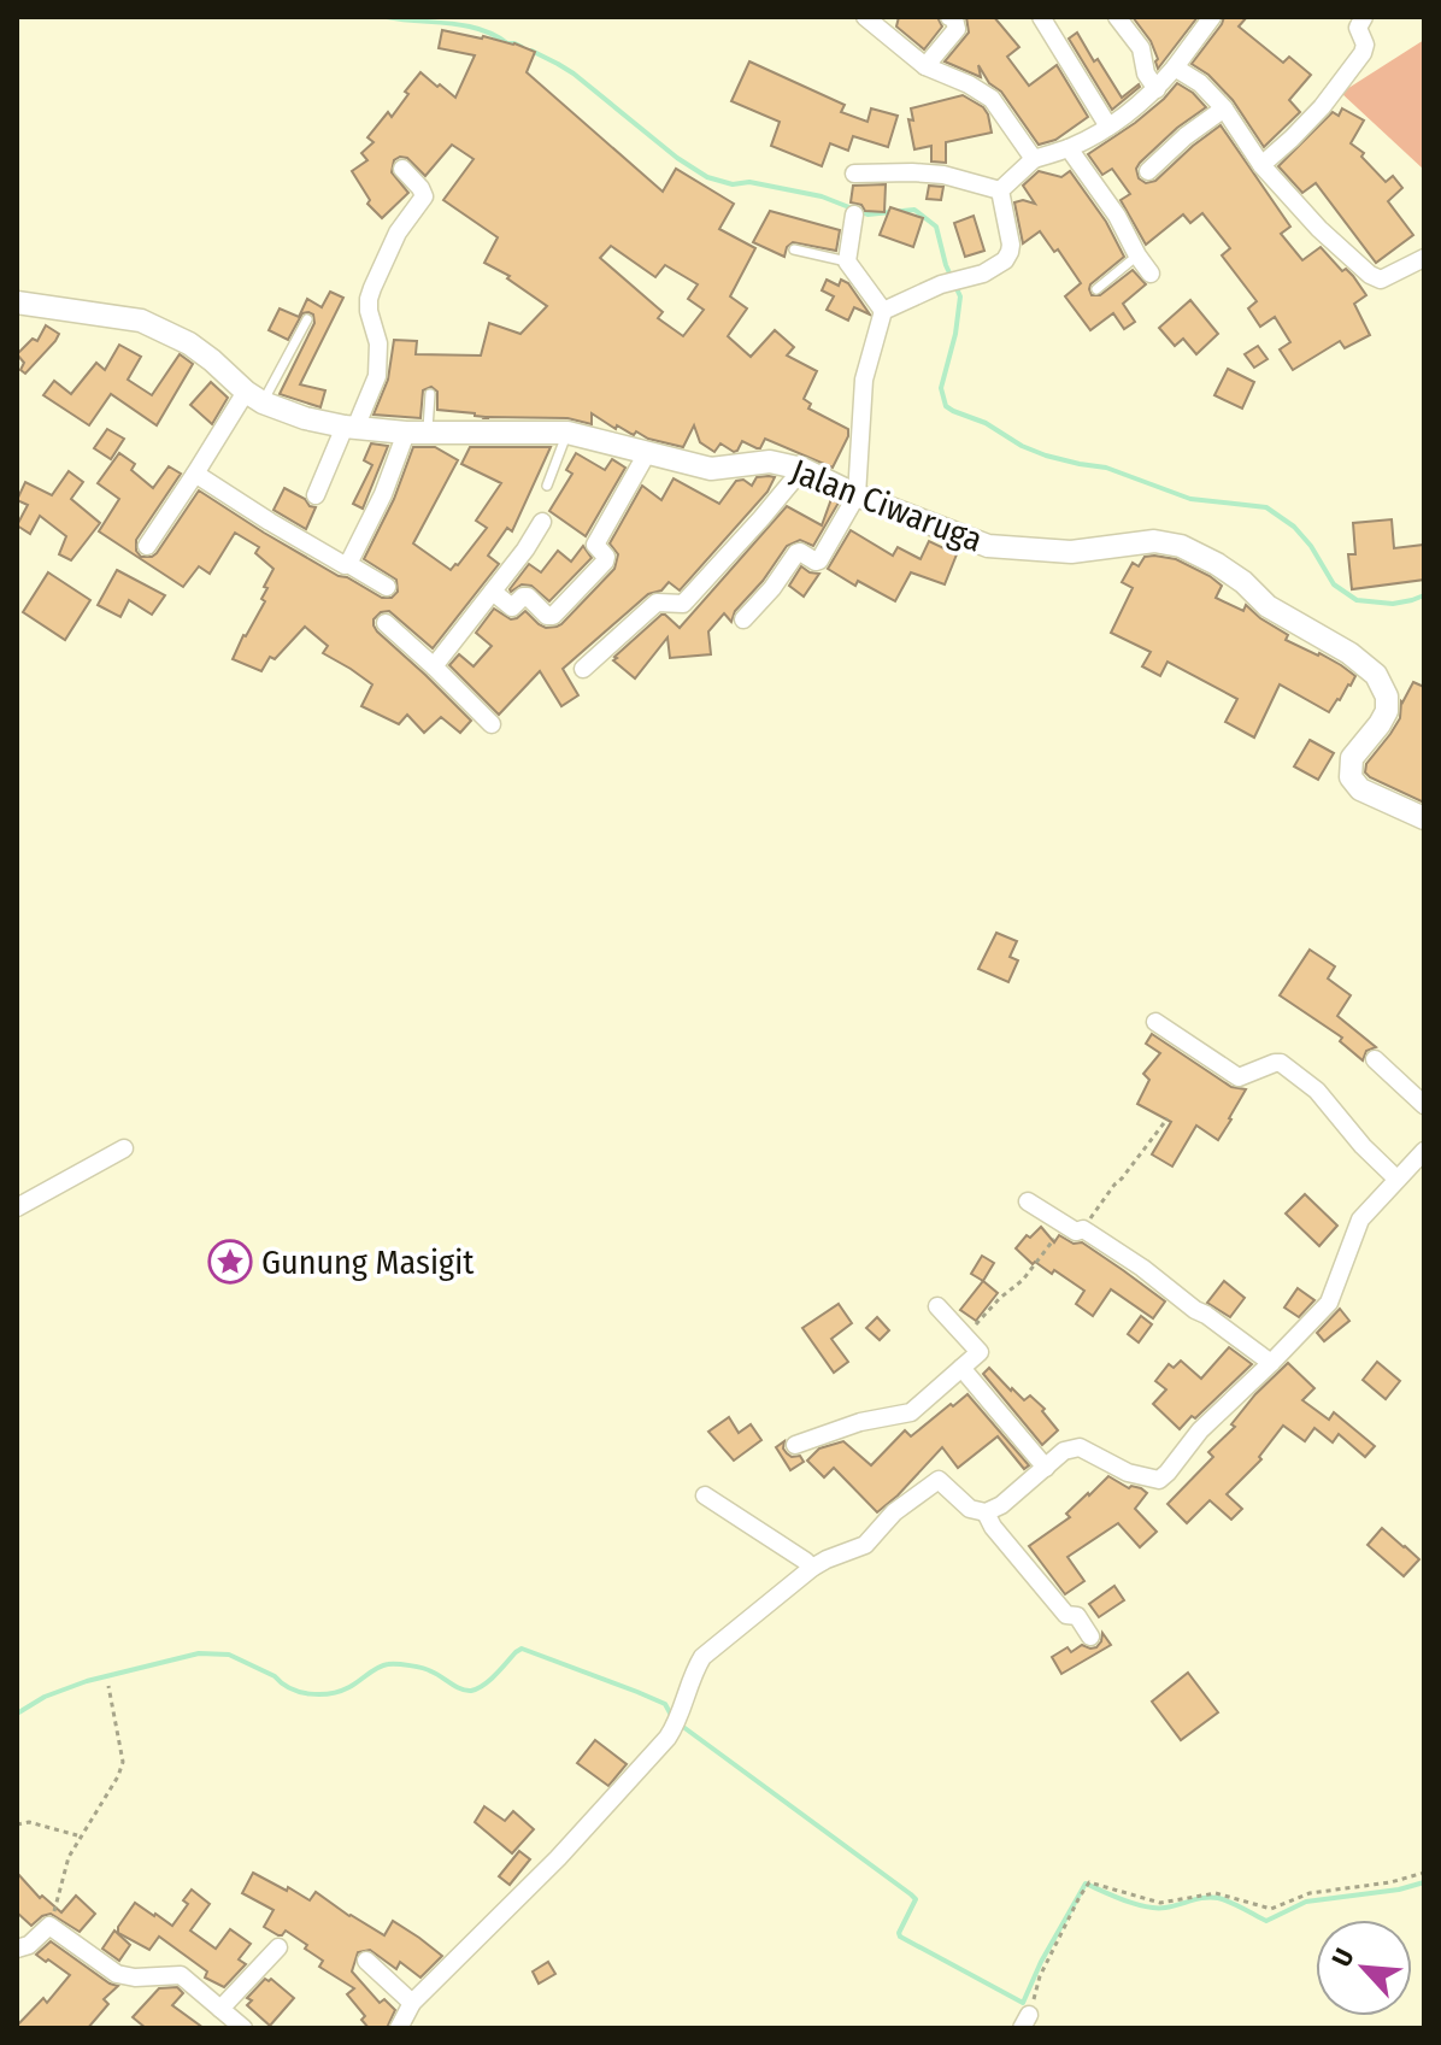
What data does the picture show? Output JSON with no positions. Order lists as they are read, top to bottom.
{
  "streets": {
    "street": ["Jalan Ciwaruga"]
  },
  "places": {
    "place": ["Gunung Masigit"]
  },
  "north": "top left"
}
